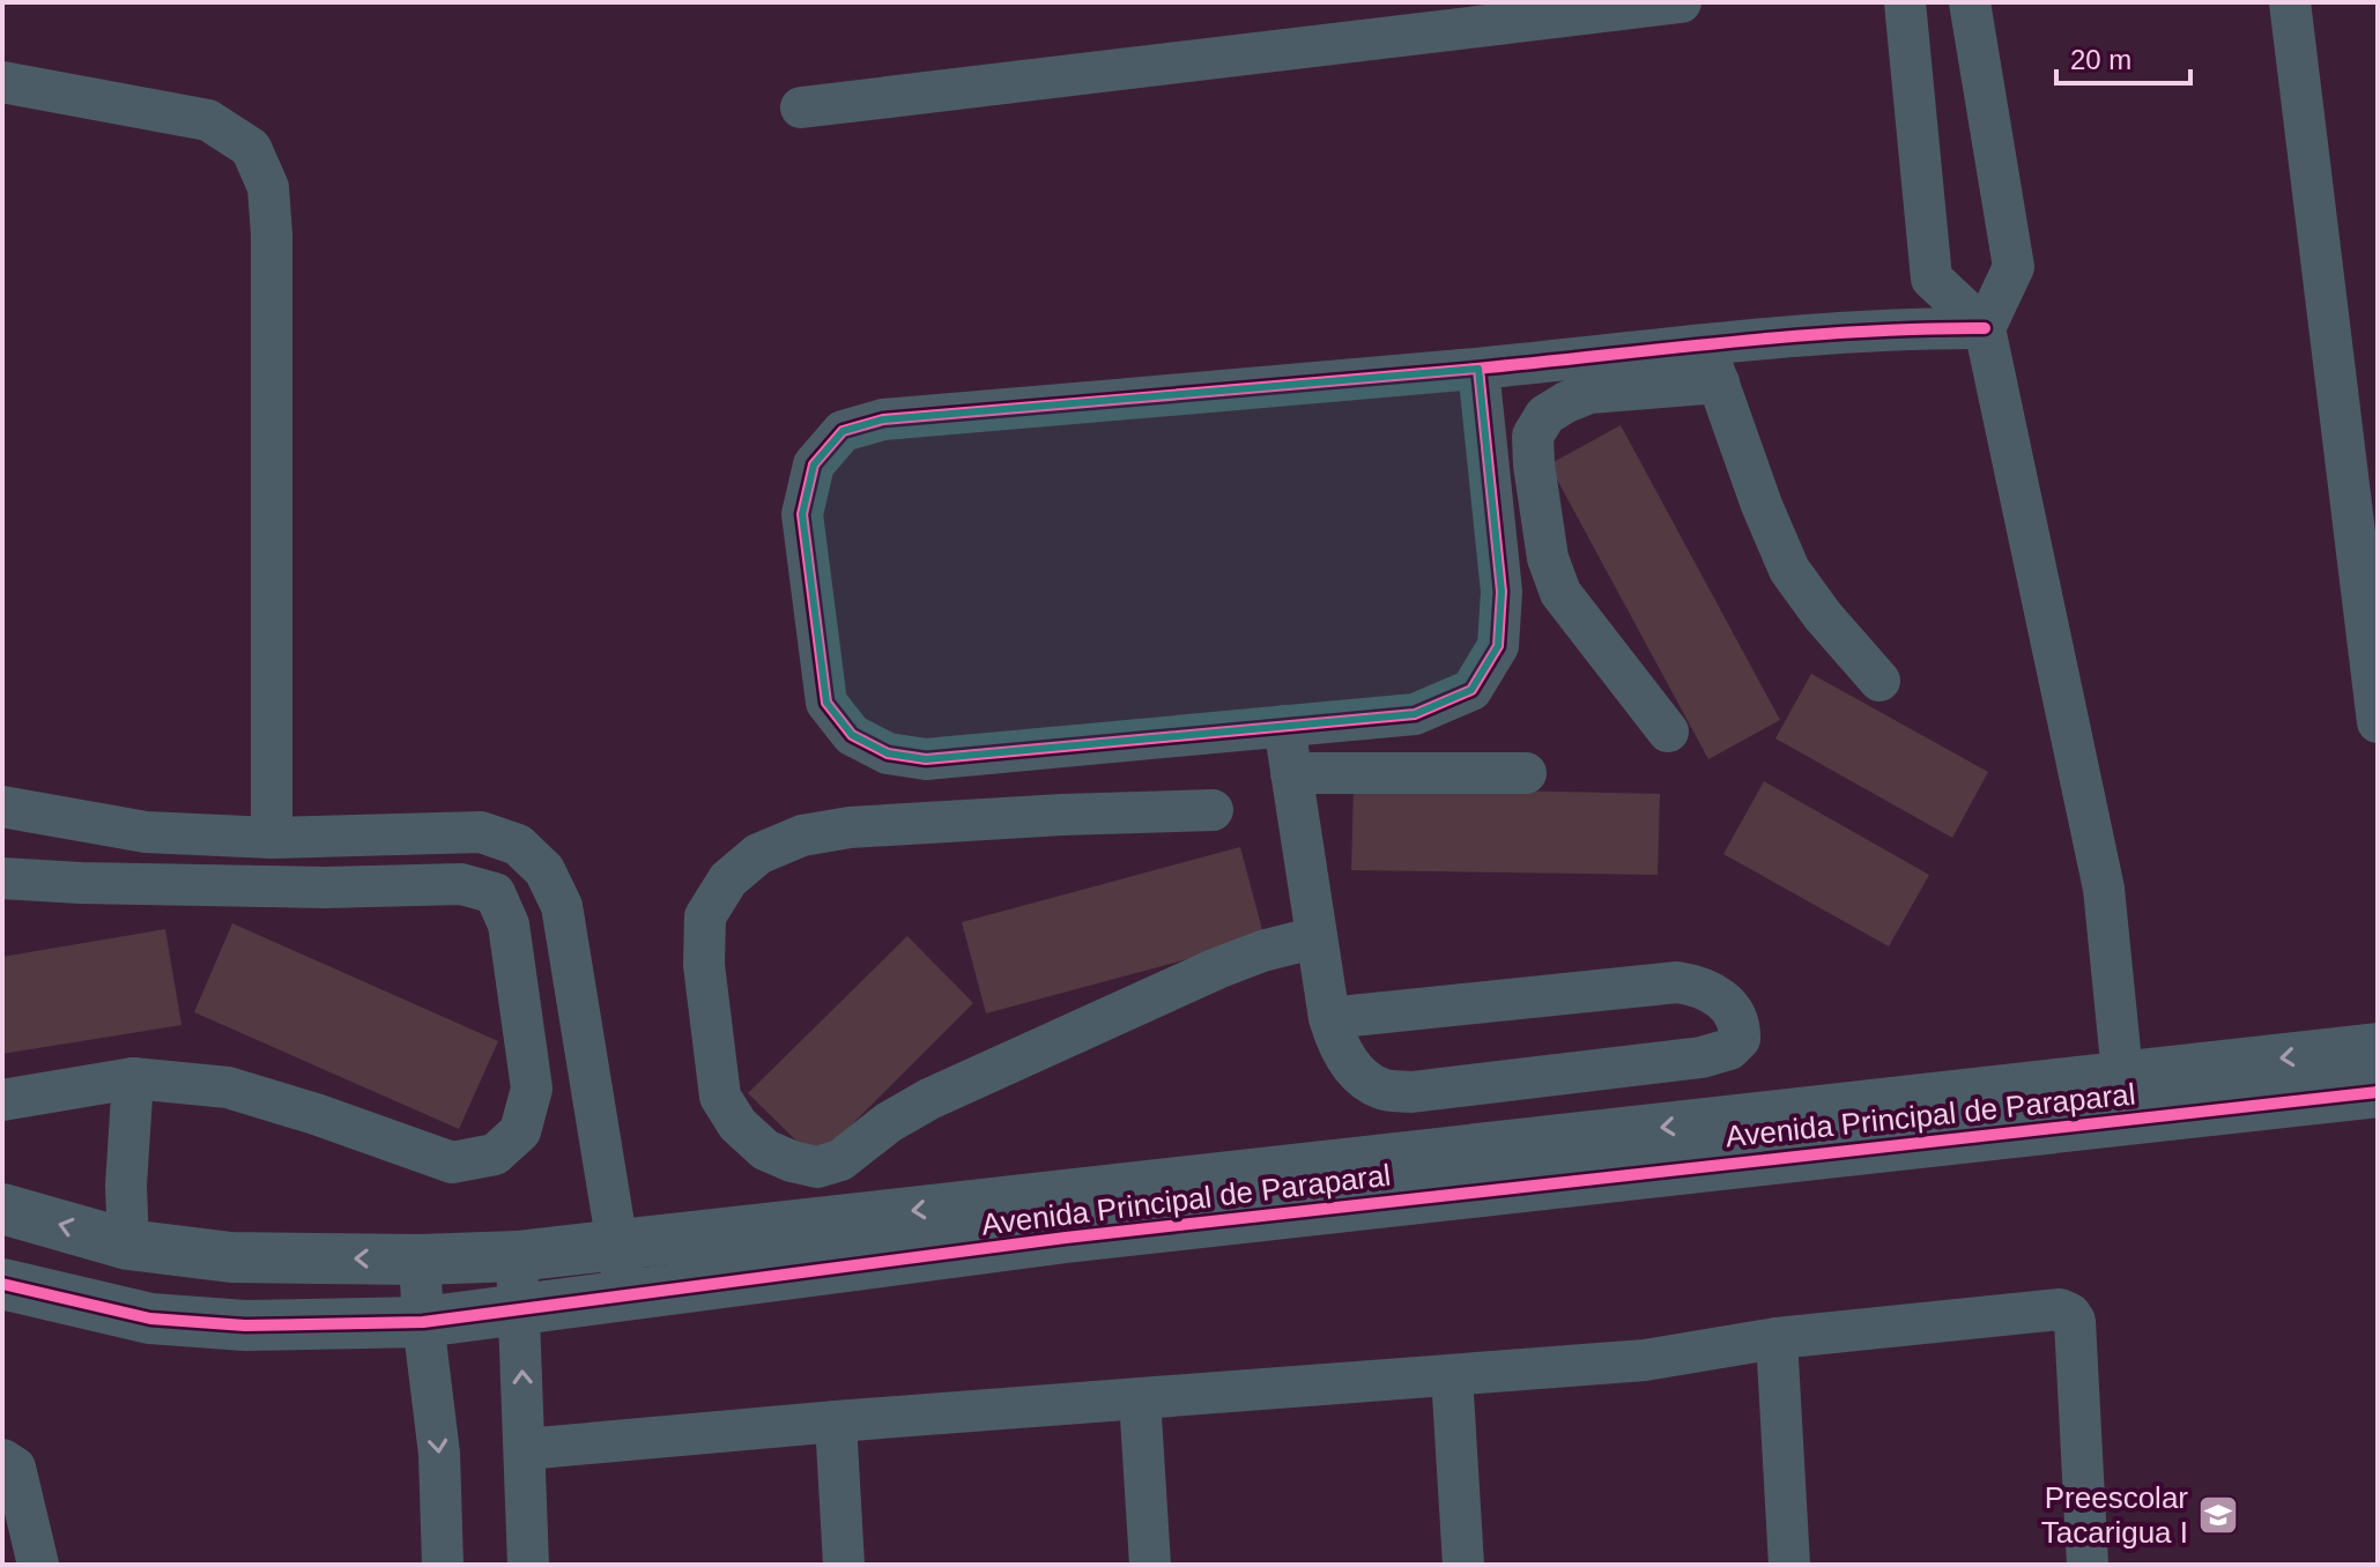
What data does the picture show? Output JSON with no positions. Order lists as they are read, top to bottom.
{
  "streets": {
    "street": ["Avenida Principal de Paraparal"]
  },
  "places": {
    "school or university": ["Preescolar Tacarigua I"]
  },
  "scale_bar": "20 m"
}
